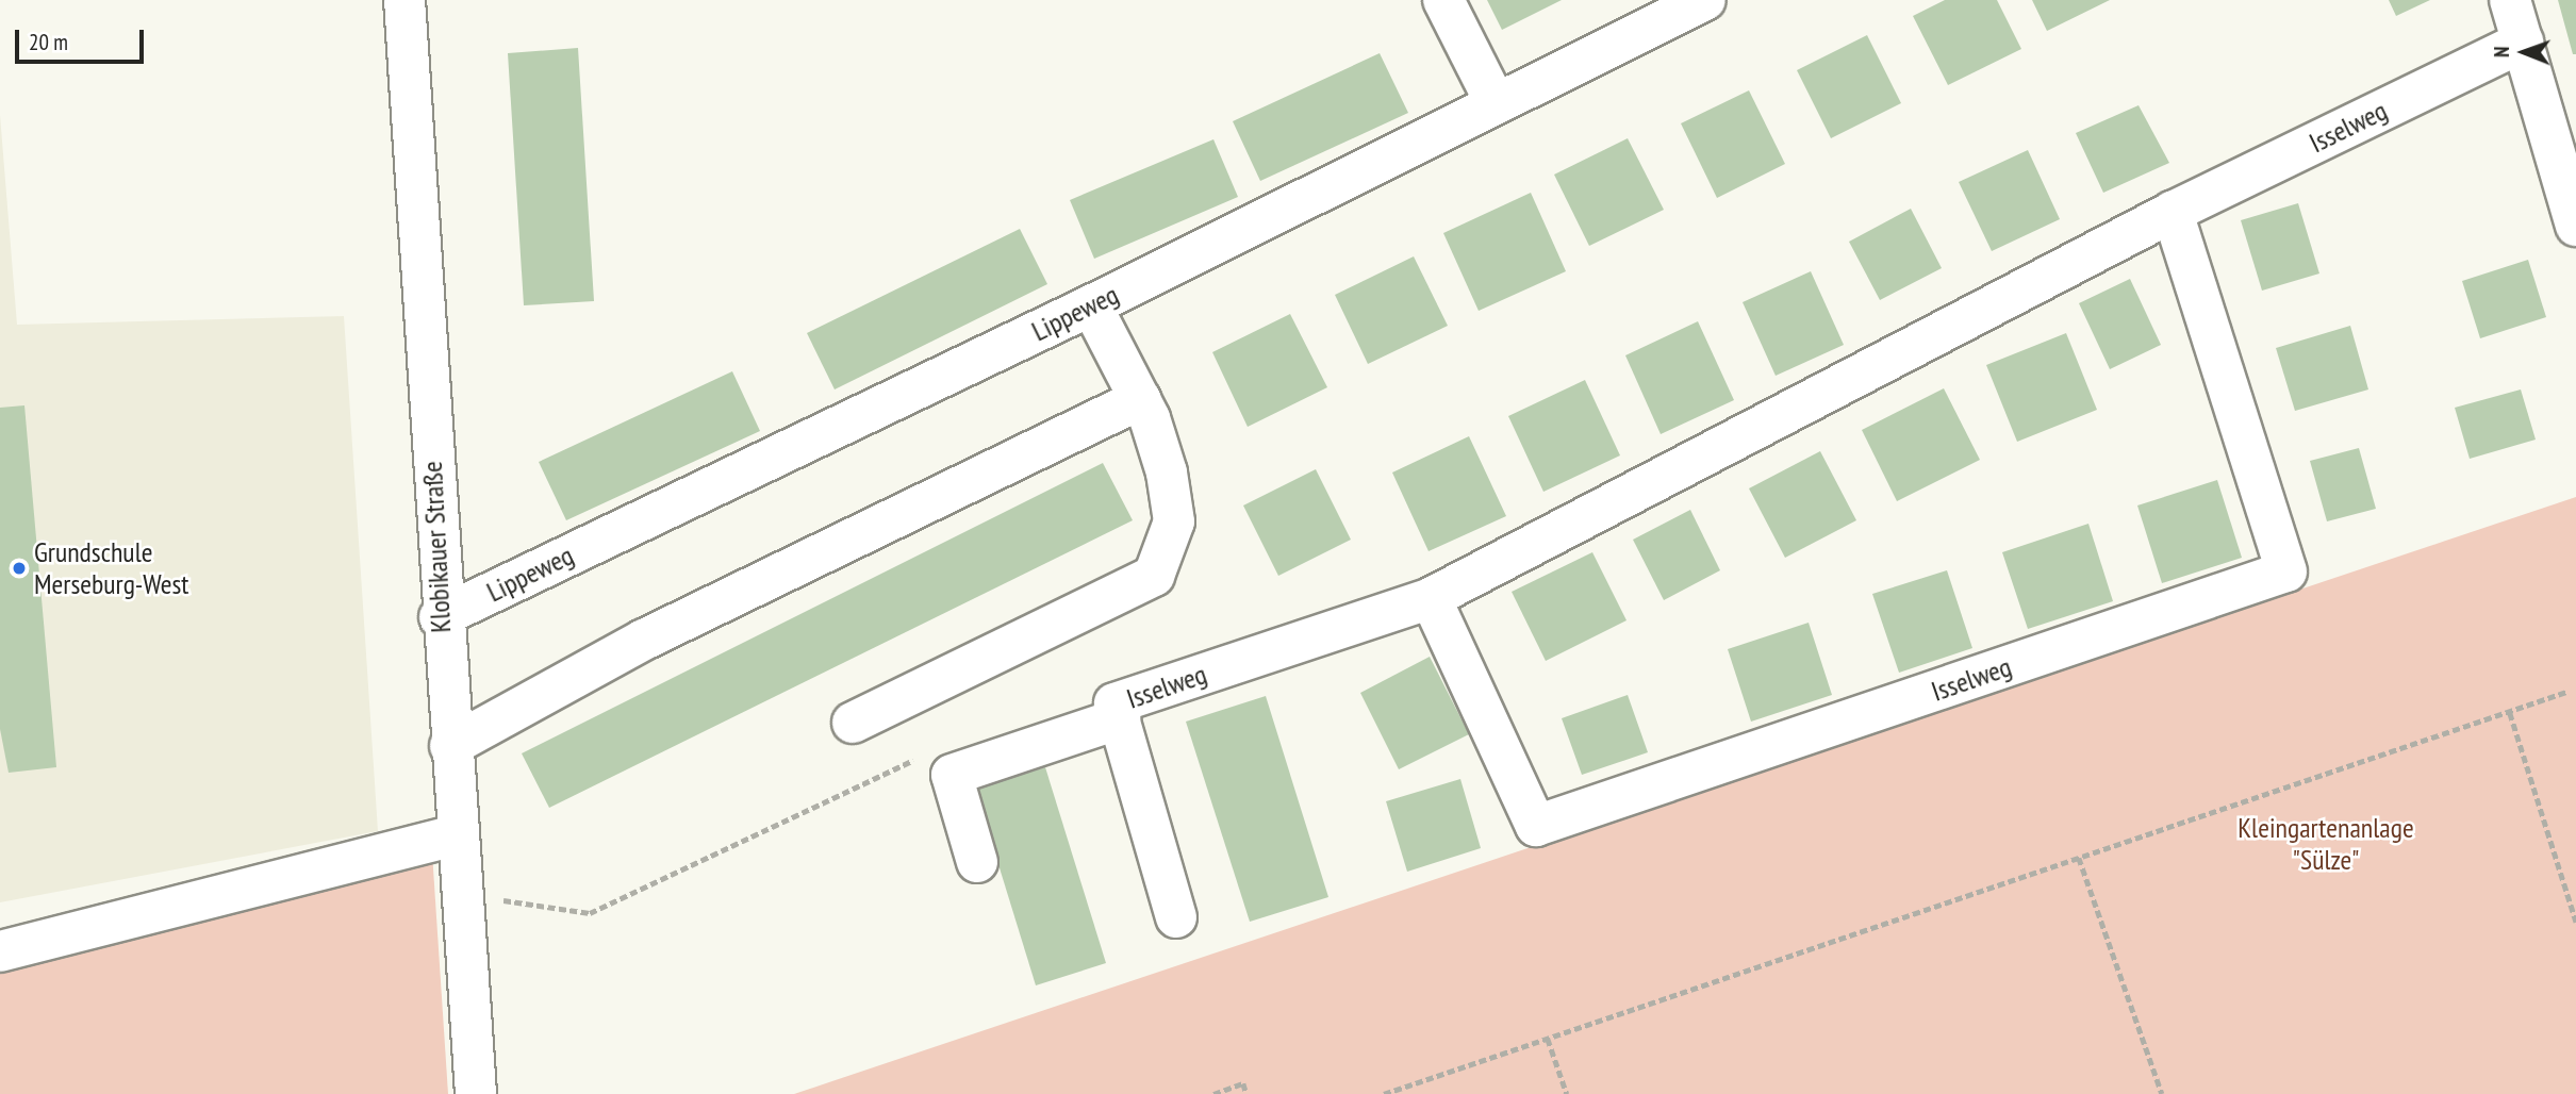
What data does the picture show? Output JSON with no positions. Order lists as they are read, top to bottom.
{
  "streets": {
    "street": ["Isselweg", "Lippeweg", "Klobikauer Straße"]
  },
  "crossings": [
    ["Lippeweg", "Klobikauer Straße"]
  ],
  "parks": ["Kleingartenanlage \"Sülze\""],
  "places": ["Grundschule Merseburg-West"],
  "scale_bar": "20 m",
  "north": "left"
}
